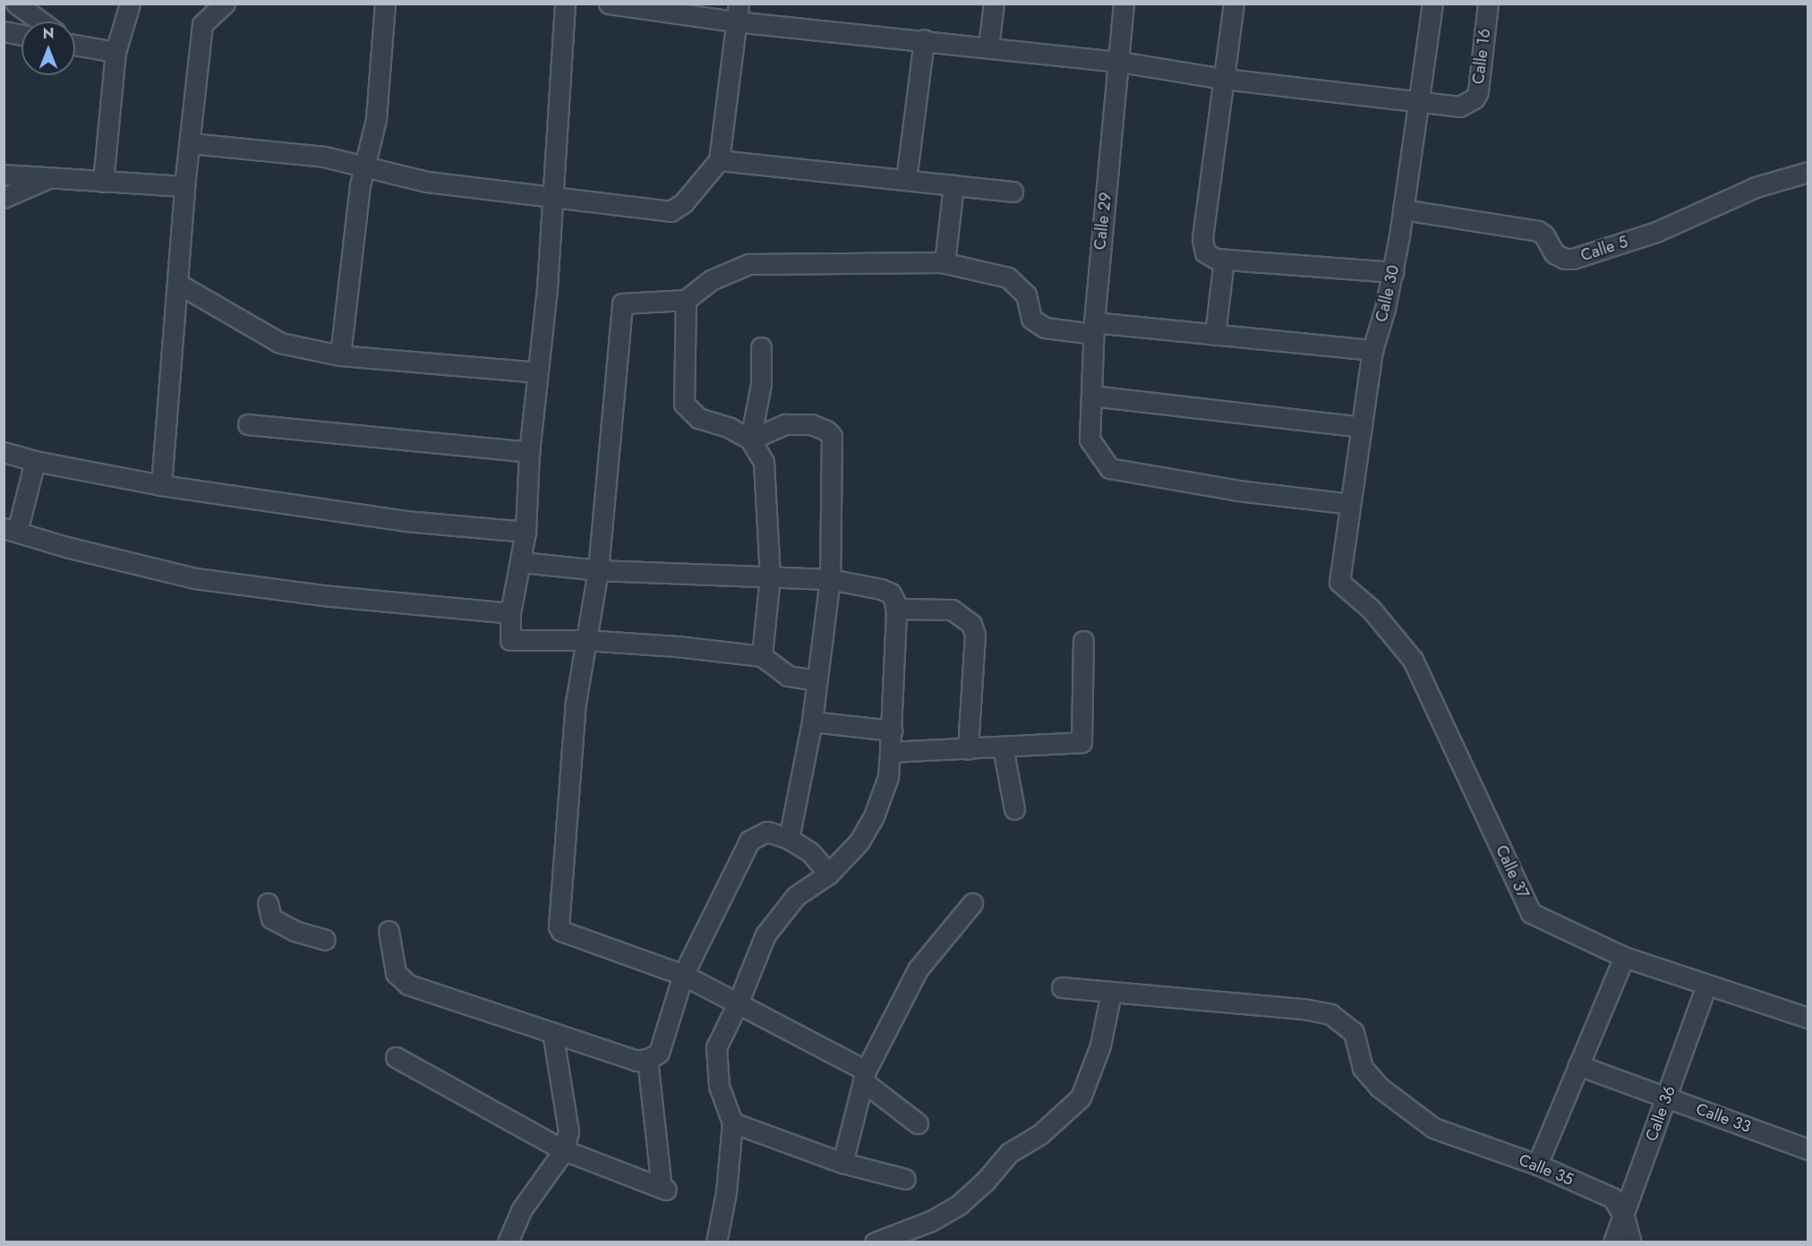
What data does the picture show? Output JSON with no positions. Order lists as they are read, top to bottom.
{
  "streets": {
    "street": [
      "Calle 16",
      "Calle 29",
      "Calle 5",
      "Calle 30",
      "Calle 37",
      "Calle 36",
      "Calle 33",
      "Calle 35"
    ]
  },
  "crossings": [
    ["Calle 16", "Calle 30"],
    ["Calle 29", "Calle 30"],
    ["Calle 5", "Calle 30"],
    ["Calle 30", "Calle 37"],
    ["Calle 37", "Calle 36"],
    ["Calle 36", "Calle 33"],
    ["Calle 36", "Calle 35"]
  ],
  "north": "top"
}
